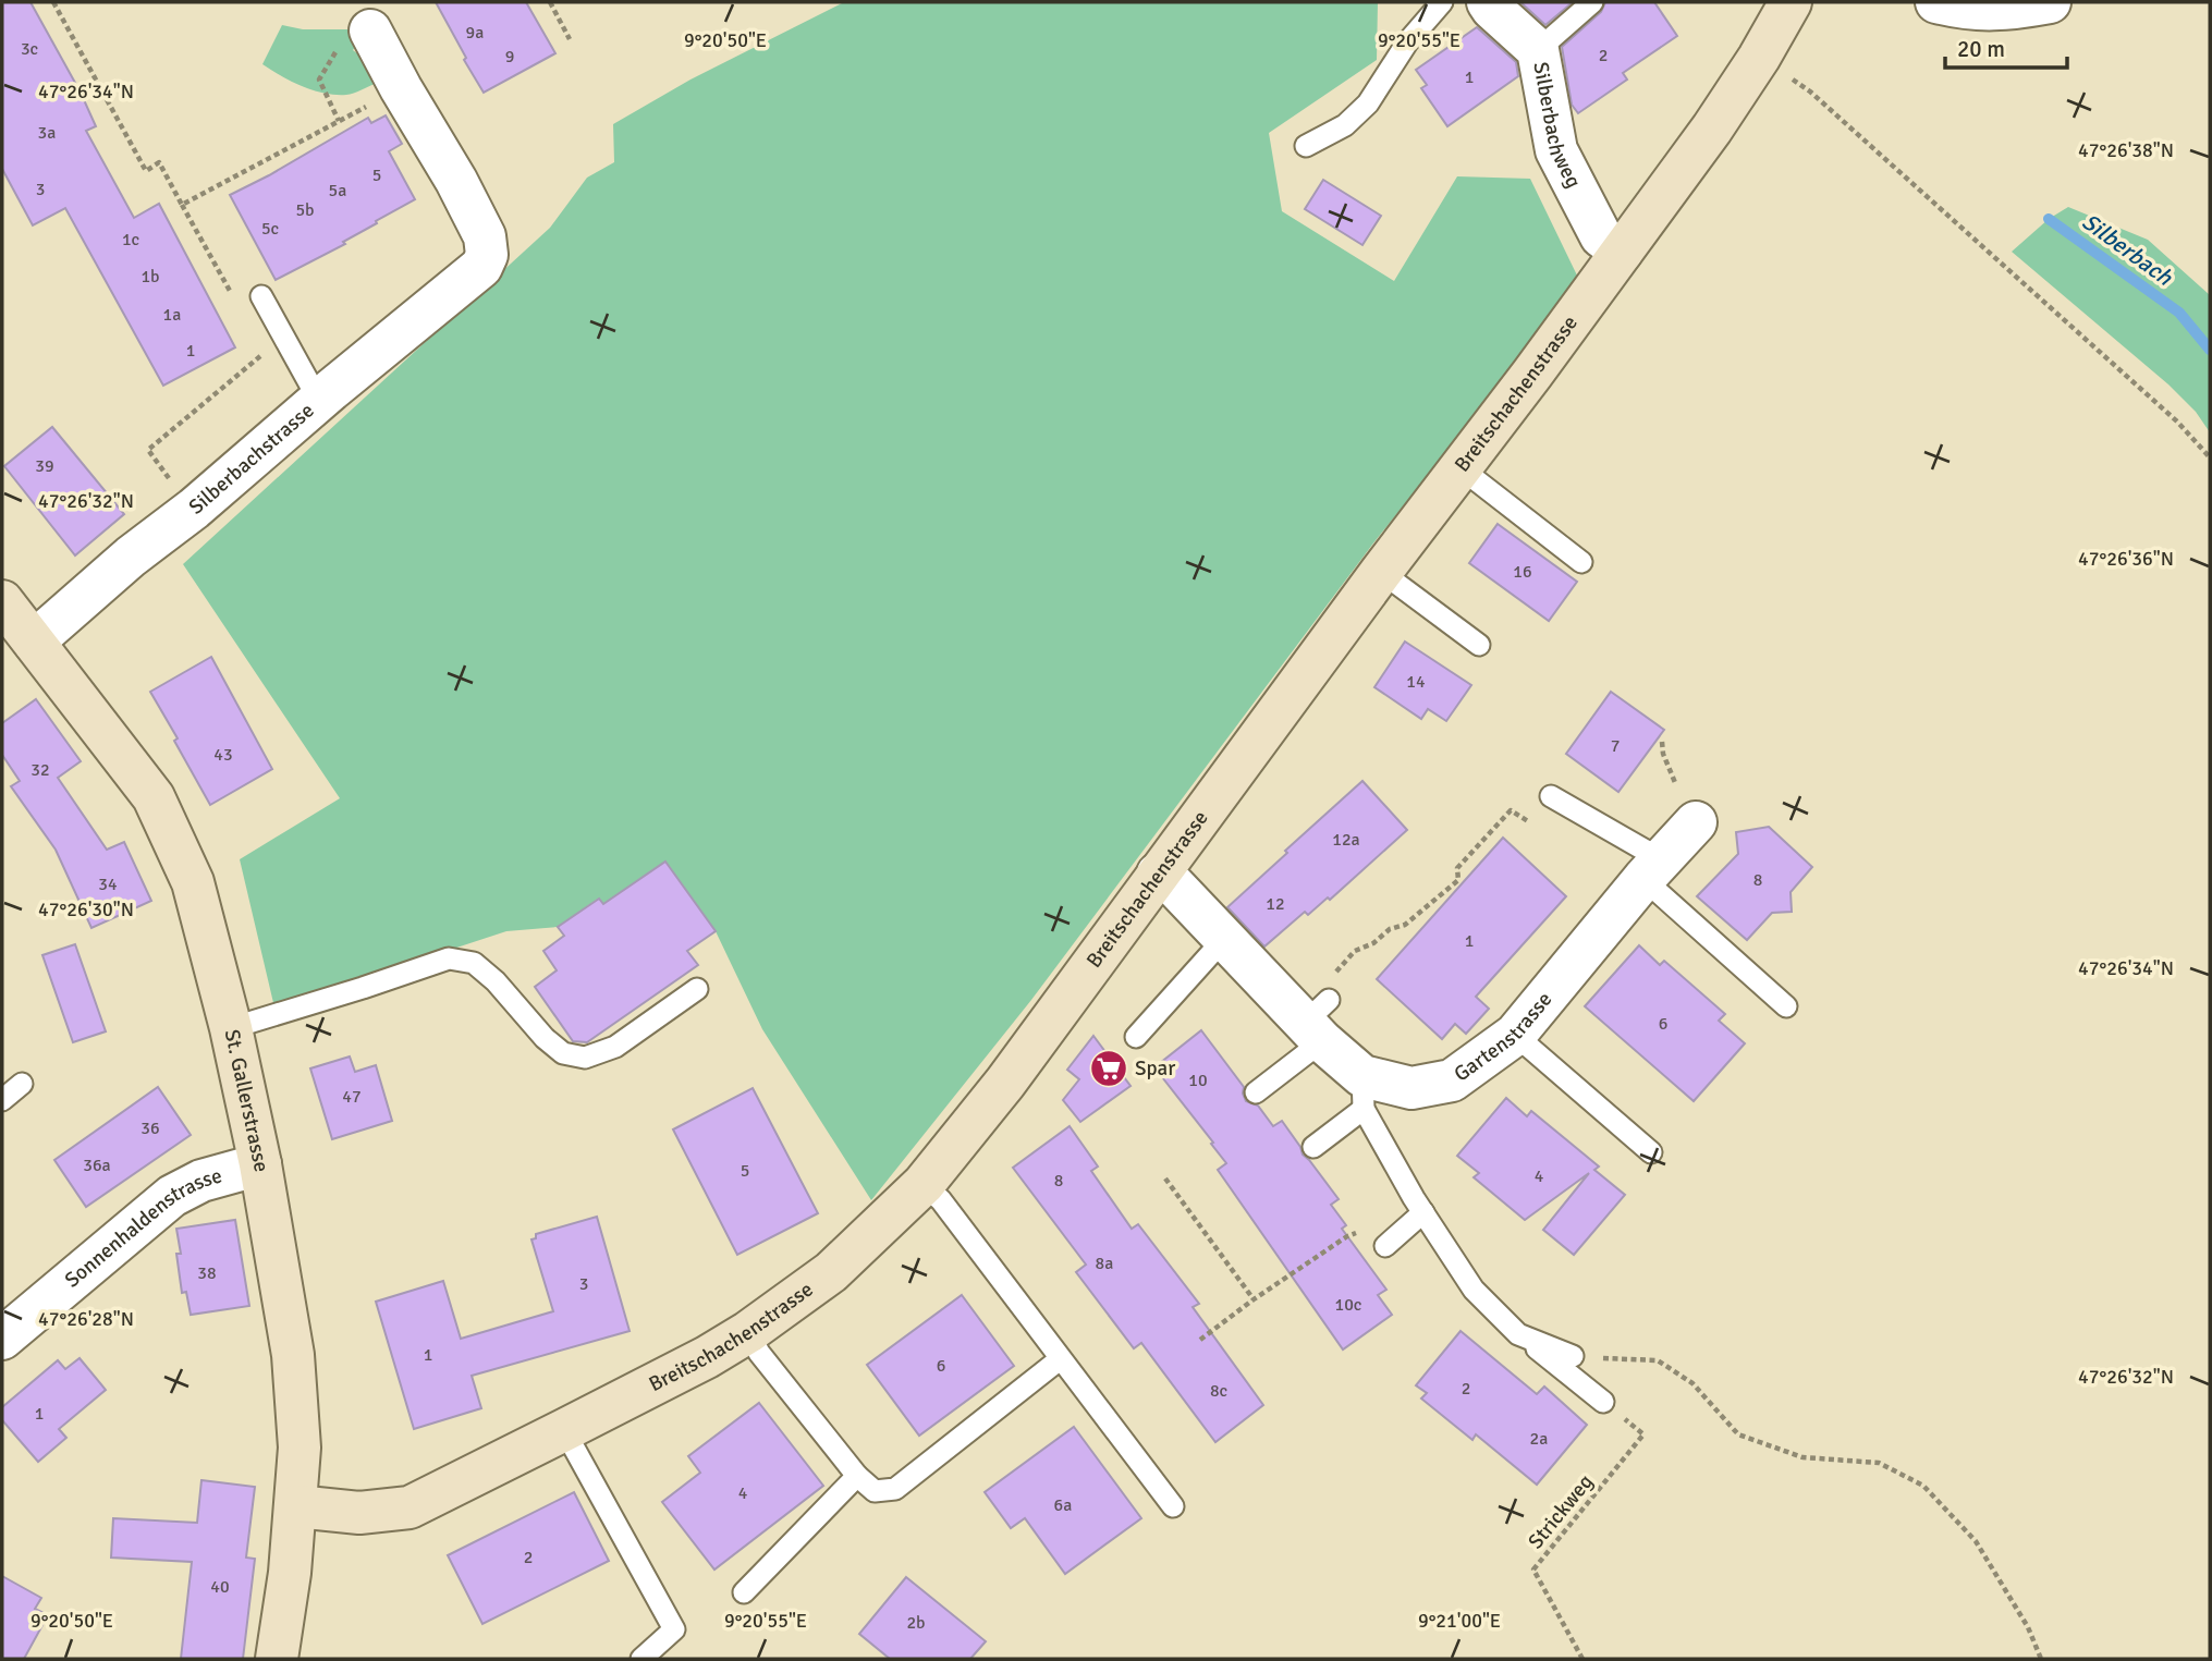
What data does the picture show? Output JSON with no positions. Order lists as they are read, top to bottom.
{
  "streets": {
    "street": [
      "Silberbachweg",
      "Breitschachenstrasse",
      "Silberbachstrasse",
      "Gartenstrasse",
      "St. Gallerstrasse",
      "Sonnenhaldenstrasse"
    ],
    "path": ["Strickweg"]
  },
  "crossings": [
    ["Silberbachweg", "Breitschachenstrasse"],
    ["Breitschachenstrasse", "Gartenstrasse"],
    ["Breitschachenstrasse", "St. Gallerstrasse"],
    ["Silberbachstrasse", "St. Gallerstrasse"],
    ["St. Gallerstrasse", "Sonnenhaldenstrasse"]
  ],
  "water": ["Silberbach"],
  "places": {
    "supermarket": ["Spar"]
  },
  "house_numbers": [
    "9a",
    "3c",
    "2",
    "9",
    "1",
    "3a",
    "5",
    "3",
    "5a",
    "5b",
    "5c",
    "1c",
    "1b",
    "1a",
    "1",
    "39",
    "16",
    "14",
    "7",
    "43",
    "32",
    "12a",
    "8",
    "34",
    "12",
    "1",
    "6",
    "10",
    "47",
    "36",
    "36a",
    "5",
    "4",
    "8",
    "8a",
    "38",
    "3",
    "10c",
    "1",
    "6",
    "2",
    "8c",
    "1",
    "2a",
    "4",
    "6a",
    "2",
    "40",
    "2b"
  ],
  "scale_bar": "20 m",
  "coordinates": [
    "9°20'50\"E",
    "9°20'55\"E",
    "47°26'34\"N",
    "47°26'38\"N",
    "47°26'32\"N",
    "47°26'36\"N",
    "47°26'30\"N",
    "47°26'28\"N",
    "9°21'00\"E"
  ]
}
